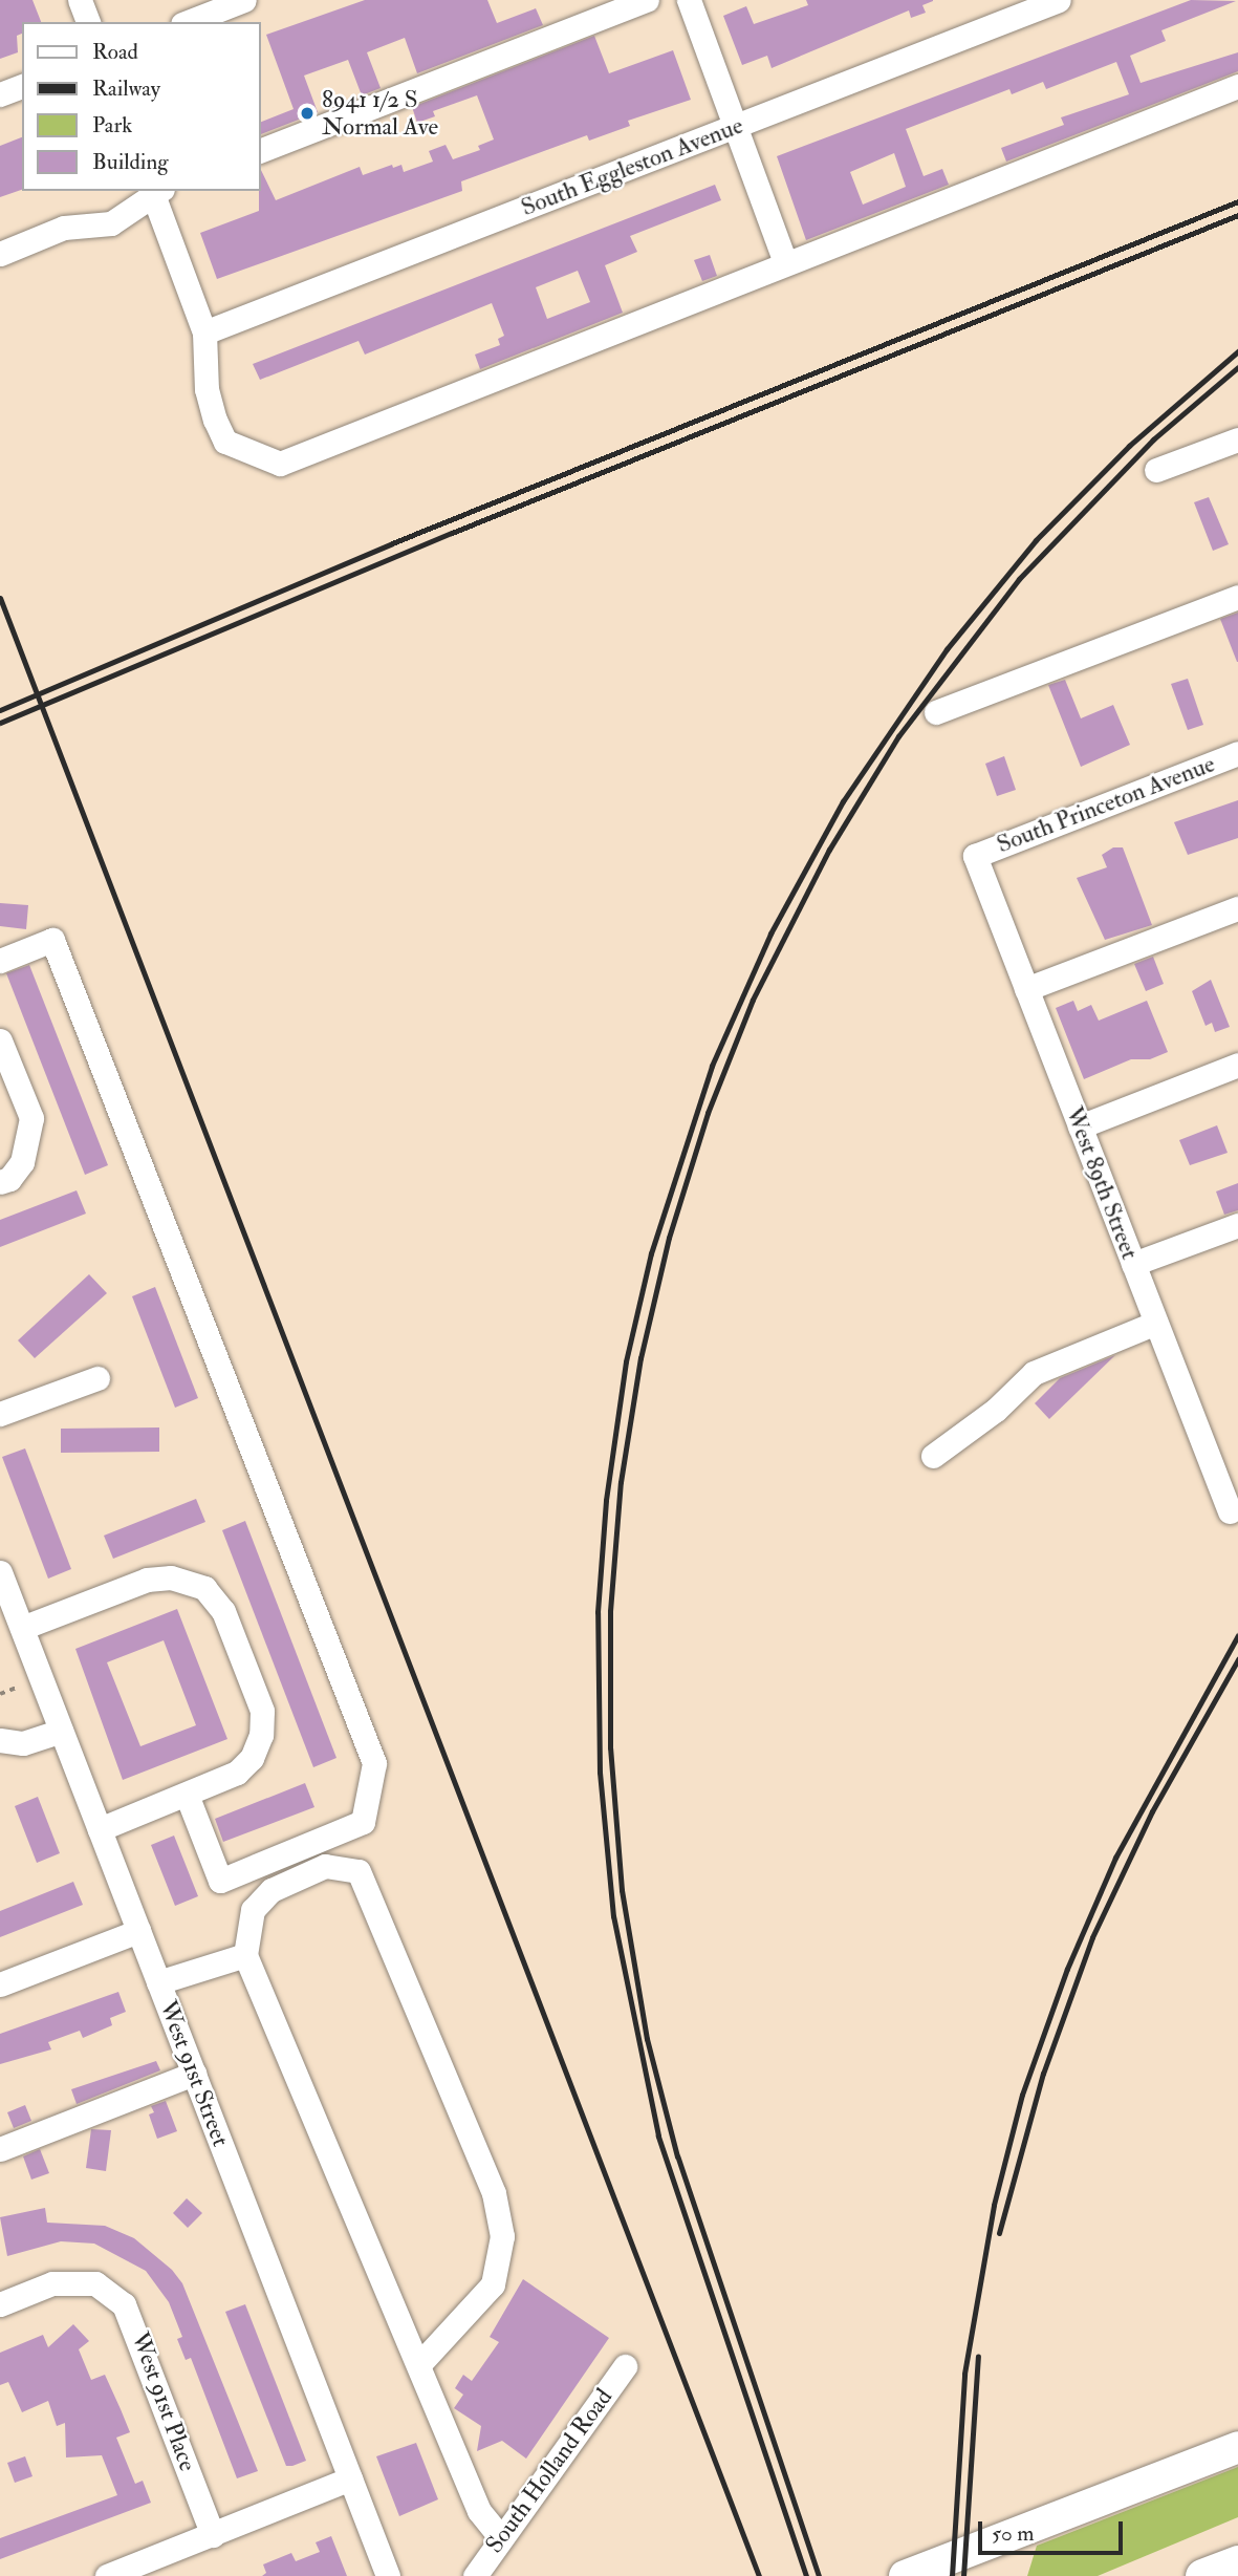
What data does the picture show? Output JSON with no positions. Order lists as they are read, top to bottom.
{
  "streets": {
    "street": [
      "South Eggleston Avenue",
      "South Princeton Avenue",
      "West 89th Street",
      "West 91st Street",
      "West 91st Place",
      "South Holland Road"
    ]
  },
  "crossings": [
    ["South Princeton Avenue", "West 89th Street"]
  ],
  "places": ["8941 1/2 S Normal Ave"],
  "legend": [
    "Road",
    "Railway",
    "Park",
    "Building"
  ],
  "scale_bar": "50 m"
}
